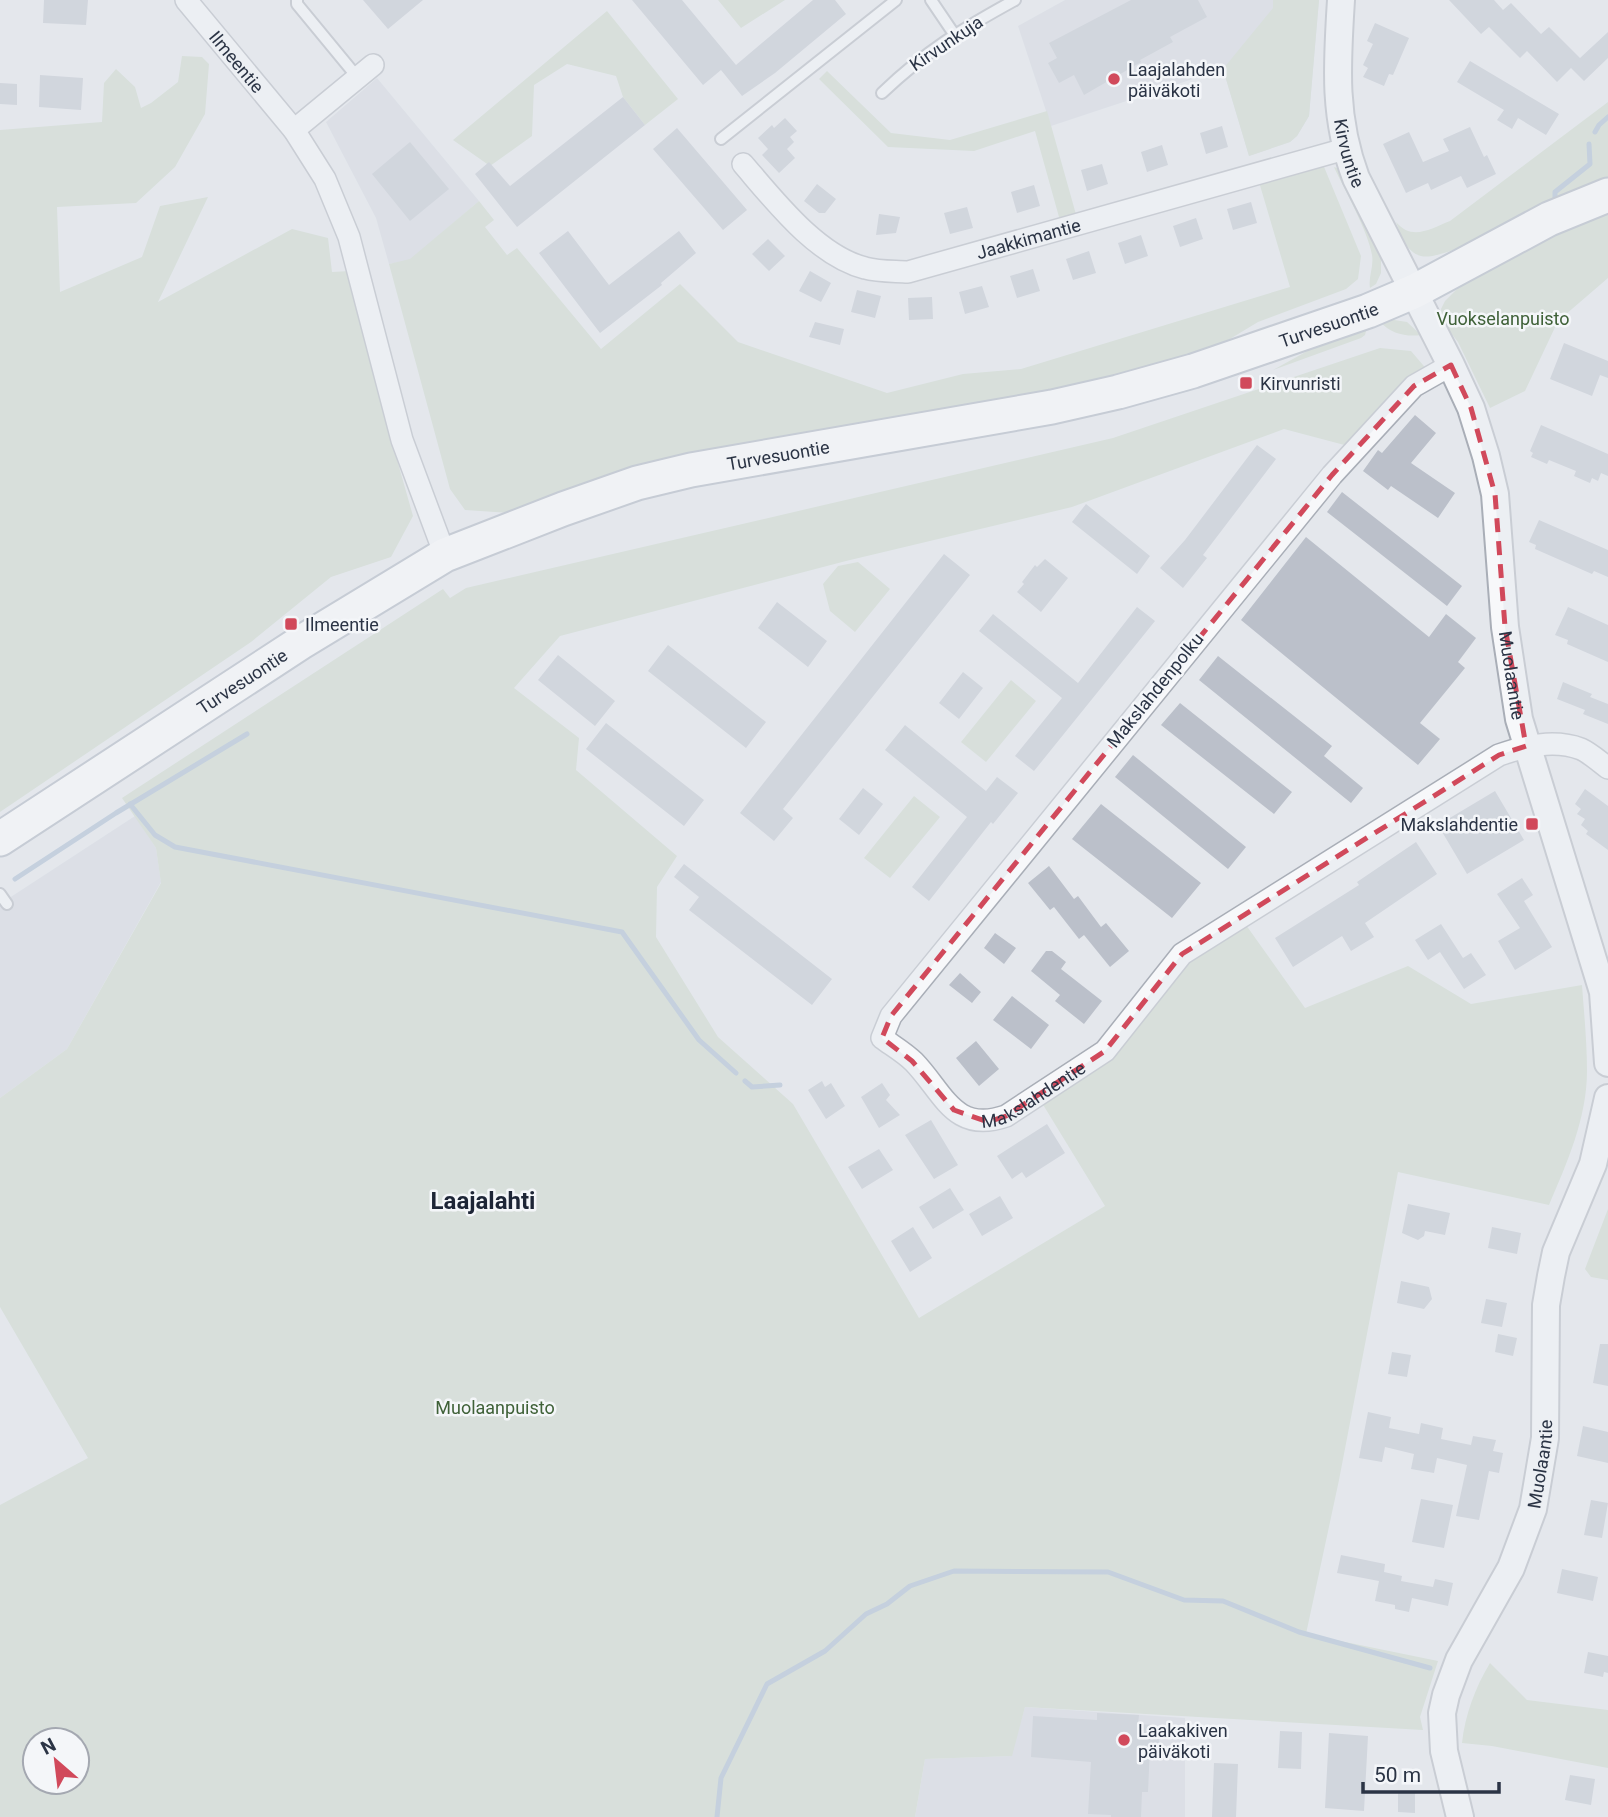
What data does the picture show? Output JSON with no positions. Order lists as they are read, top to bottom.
{
  "streets": {
    "main road": ["Turvesuontie"],
    "street": [
      "Ilmeentie",
      "Kirvuntie",
      "Jaakkimantie",
      "Muolaantie",
      "Makslahdenpolku",
      "Makslahdentie"
    ],
    "lane": ["Kirvunkuja"]
  },
  "crossings": [
    ["Ilmeentie", "Turvesuontie"],
    ["Kirvuntie", "Jaakkimantie"],
    ["Kirvuntie", "Turvesuontie"],
    ["Kirvuntie", "Muolaantie"],
    ["Turvesuontie", "Muolaantie"],
    ["Muolaantie", "Makslahdenpolku"],
    ["Muolaantie", "Makslahdentie"],
    ["Makslahdenpolku", "Makslahdentie"]
  ],
  "districts": ["Laajalahti"],
  "parks": ["Vuokselanpuisto", "Muolaanpuisto"],
  "places": {
    "other": ["Laajalahden päiväkoti", "Laakakiven päiväkoti"],
    "transit": ["Kirvunristi", "Ilmeentie", "Makslahdentie"]
  },
  "scale_bar": "50 m",
  "north": "top left"
}
